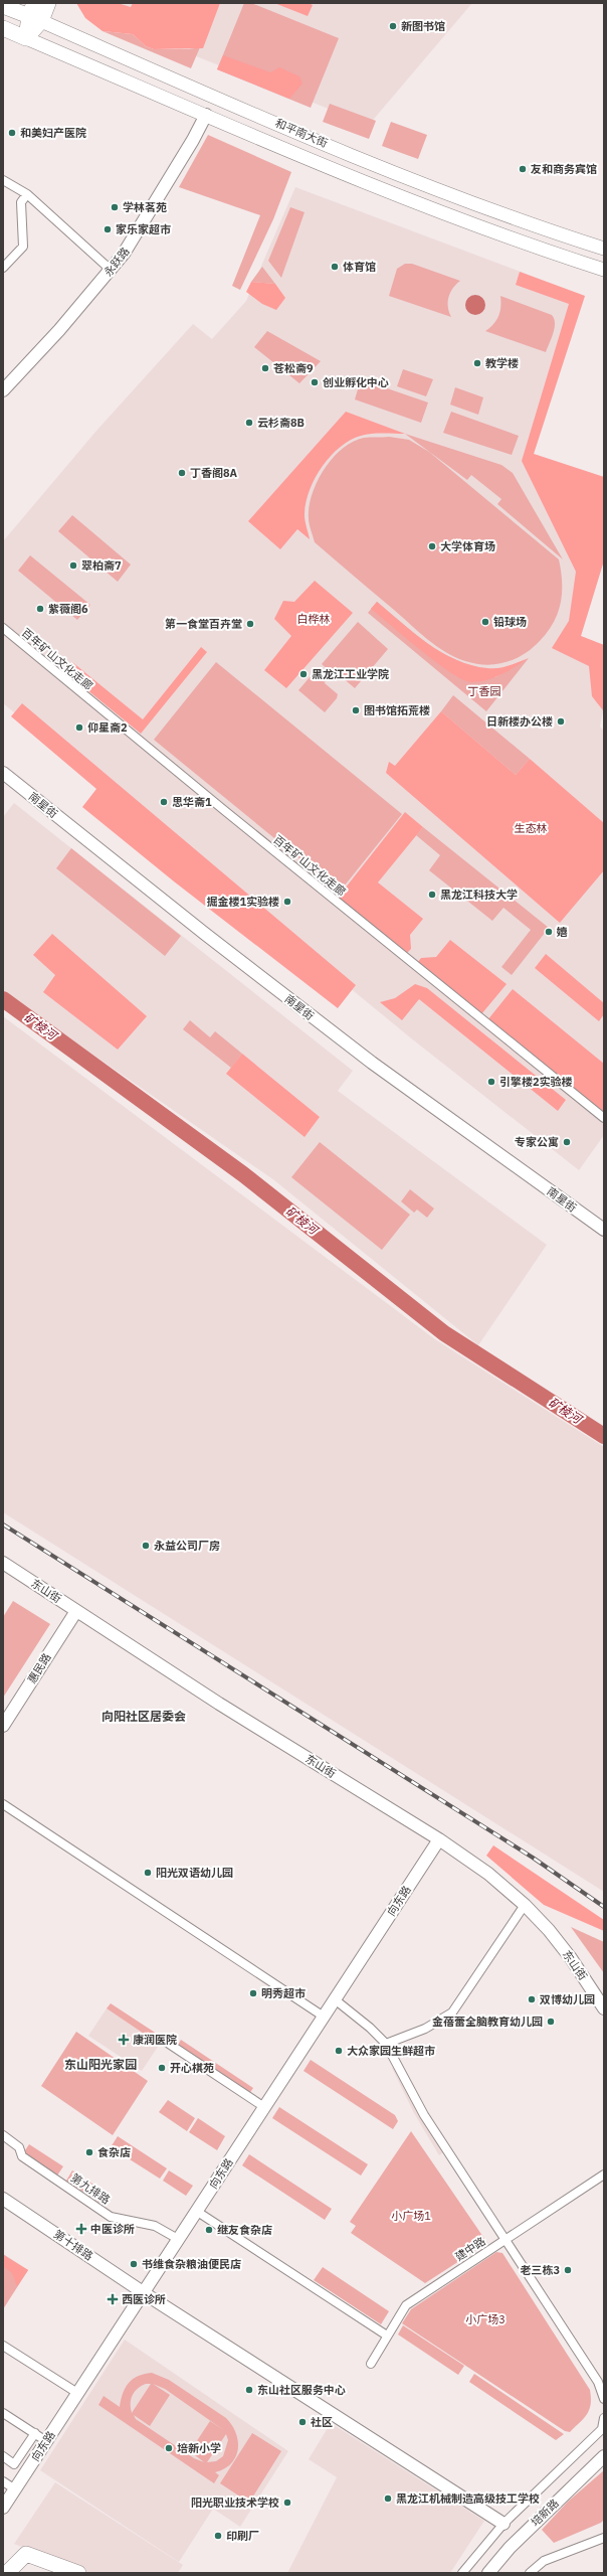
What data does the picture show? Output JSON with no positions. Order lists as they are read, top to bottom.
{
  "streets": {
    "highway": ["和平南大街"],
    "street": [
      "永跃路",
      "百年矿山文化走廊",
      "南星街",
      "东山街",
      "惠民路",
      "向东路",
      "第九排路",
      "第十排路",
      "建中路",
      "培新路"
    ]
  },
  "crossings": [
    ["和平南大街", "永跃路"],
    ["东山街", "惠民路"],
    ["东山街", "向东路"],
    ["向东路", "第九排路"],
    ["向东路", "第十排路"]
  ],
  "districts": ["向阳社区居委会", "东山阳光家园"],
  "water": ["矿棱河"],
  "parks": [
    "白桦林",
    "丁香园",
    "生态林",
    "小广场1",
    "小广场3"
  ],
  "places": {
    "other": [
      "新图书馆",
      "和美妇产医院",
      "友和商务宾馆",
      "学林茗苑",
      "家乐家超市",
      "体育馆",
      "教学楼",
      "苍松斋9",
      "创业孵化中心",
      "云杉斋8B",
      "丁香阁8A",
      "大学体育场",
      "翠柏斋7",
      "紫薇阁6",
      "铅球场",
      "第一食堂百卉堂",
      "黑龙江工业学院",
      "图书馆拓荒楼",
      "日新楼办公楼",
      "仰星斋2",
      "思华斋1",
      "黑龙江科技大学",
      "掘金楼1实验楼",
      "嬉",
      "引擎楼2实验楼",
      "专家公寓",
      "永益公司厂房",
      "阳光双语幼儿园",
      "明秀超市",
      "双博幼儿园",
      "金蓓蕾全脑教育幼儿园",
      "大众家园生鲜超市",
      "开心棋苑",
      "食杂店",
      "继友食杂店",
      "书维食杂粮油便民店",
      "老三栋3",
      "东山社区服务中心",
      "社区",
      "培新小学",
      "黑龙江机械制造高级技工学校",
      "阳光职业技术学校",
      "印刷厂"
    ],
    "health": ["康润医院", "中医诊所", "西医诊所"]
  }
}
